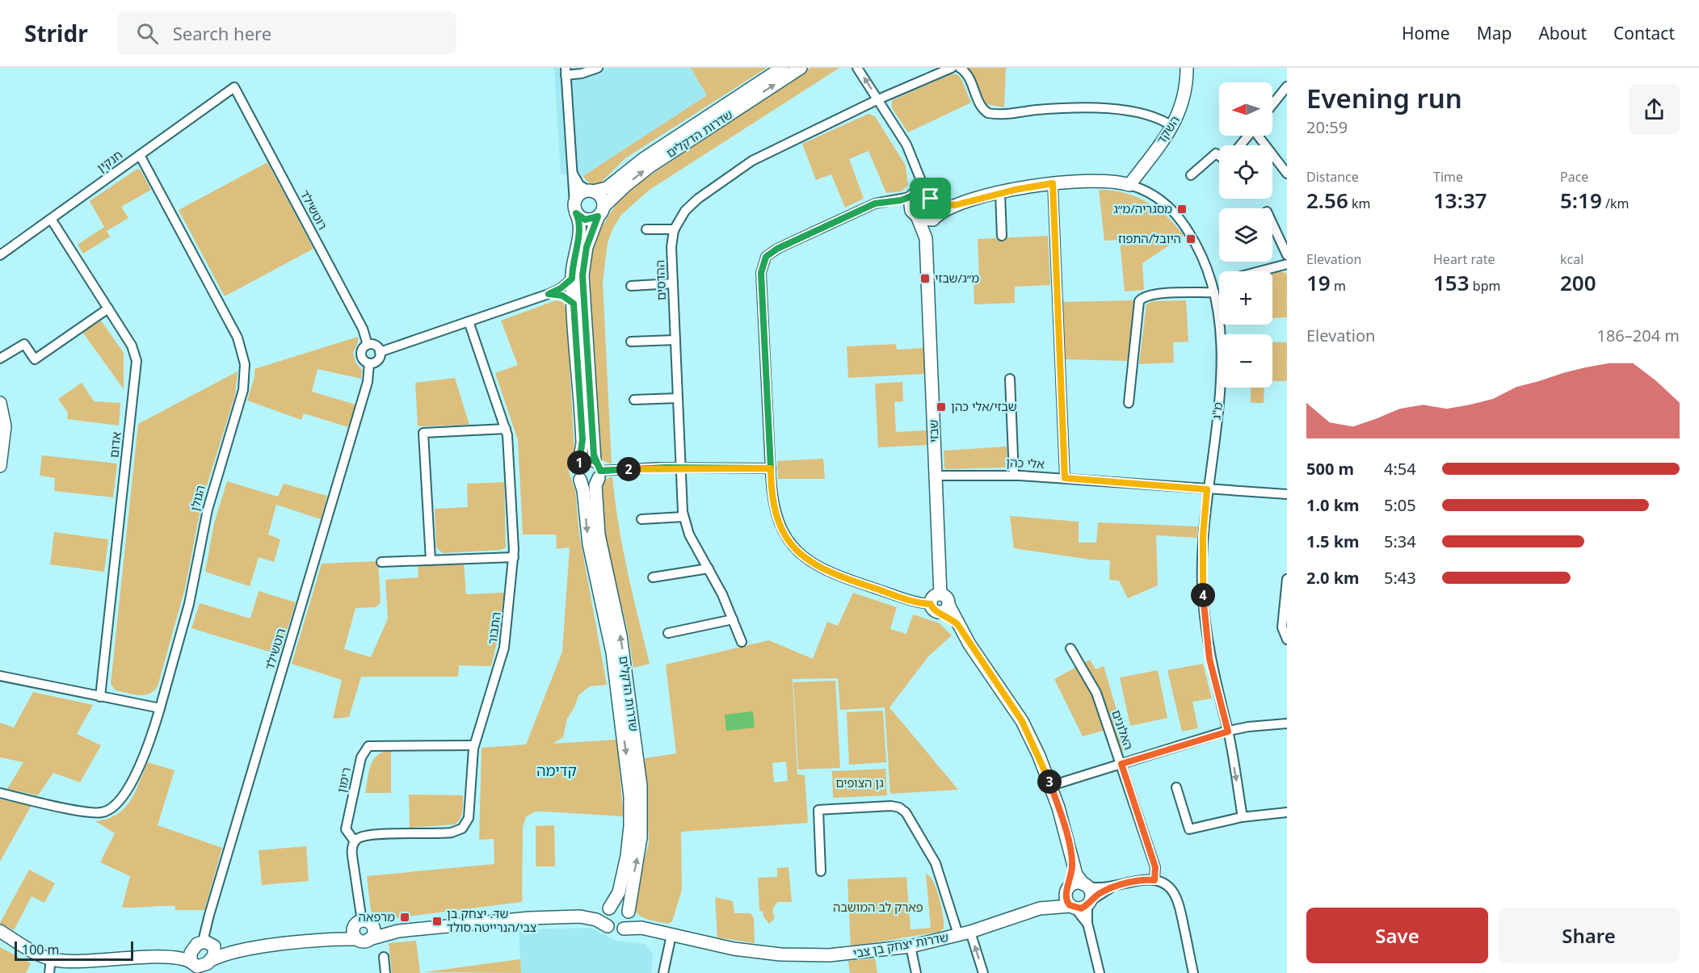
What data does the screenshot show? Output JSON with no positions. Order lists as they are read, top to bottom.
{
  "streets": {
    "street": [
      "השקד",
      "שדרות הדקלים",
      "חנקין",
      "רוטשילד",
      "ההדסים",
      "מ\"ג",
      "שבזי",
      "אדום",
      "אלי כהן",
      "הגולן",
      "התבור",
      "האלונים",
      "רימון",
      "שדרות יצחק בן צבי"
    ]
  },
  "crossings": [
    ["השקד", "מ\"ג"],
    ["שדרות הדקלים", "שדרות יצחק בן צבי"],
    ["חנקין", "רוטשילד"],
    ["חנקין", "אדום"],
    ["חנקין", "הגולן"],
    ["מ\"ג", "שבזי"],
    ["מ\"ג", "אלי כהן"],
    ["שבזי", "אלי כהן"],
    ["התבור", "רימון"]
  ],
  "districts": ["קדימה"],
  "parks": ["גן הצופים", "פארק לב המושבה"],
  "places": {
    "transit": [
      "מסגריה/מ״ג",
      "היובל/התפוז",
      "מ״ג/שבזי",
      "שבזי/אלי כהן",
      "מרפאה",
      "שד. יצחק בן צבי/הנרייטה סולד"
    ]
  },
  "scale_bar": "100 m",
  "north": "left",
  "page": {
    "header": "Stridr",
    "search": "Search here",
    "nav": [
      "Home",
      "Map",
      "About",
      "Contact"
    ],
    "heading": ["Evening run", "20:59"],
    "map_buttons": ["+", "−"],
    "stats": [
      ["Distance", "2.56 km"],
      ["Time", "13:37"],
      ["Pace", "5:19 /km"],
      ["Elevation", "19 m"],
      ["Heart rate", "153 bpm"],
      ["kcal", "200"]
    ],
    "chart": ["Elevation", "186–204 m"],
    "pins": [
      "1",
      "2",
      "4",
      "3"
    ],
    "list": [
      {
        "name": "500 m",
        "note": "4:54"
      },
      {
        "name": "1.0 km",
        "note": "5:05"
      },
      {
        "name": "1.5 km",
        "note": "5:34"
      },
      {
        "name": "2.0 km",
        "note": "5:43"
      }
    ],
    "buttons": ["Save", "Share"],
    "scale": "100 m"
  }
}
